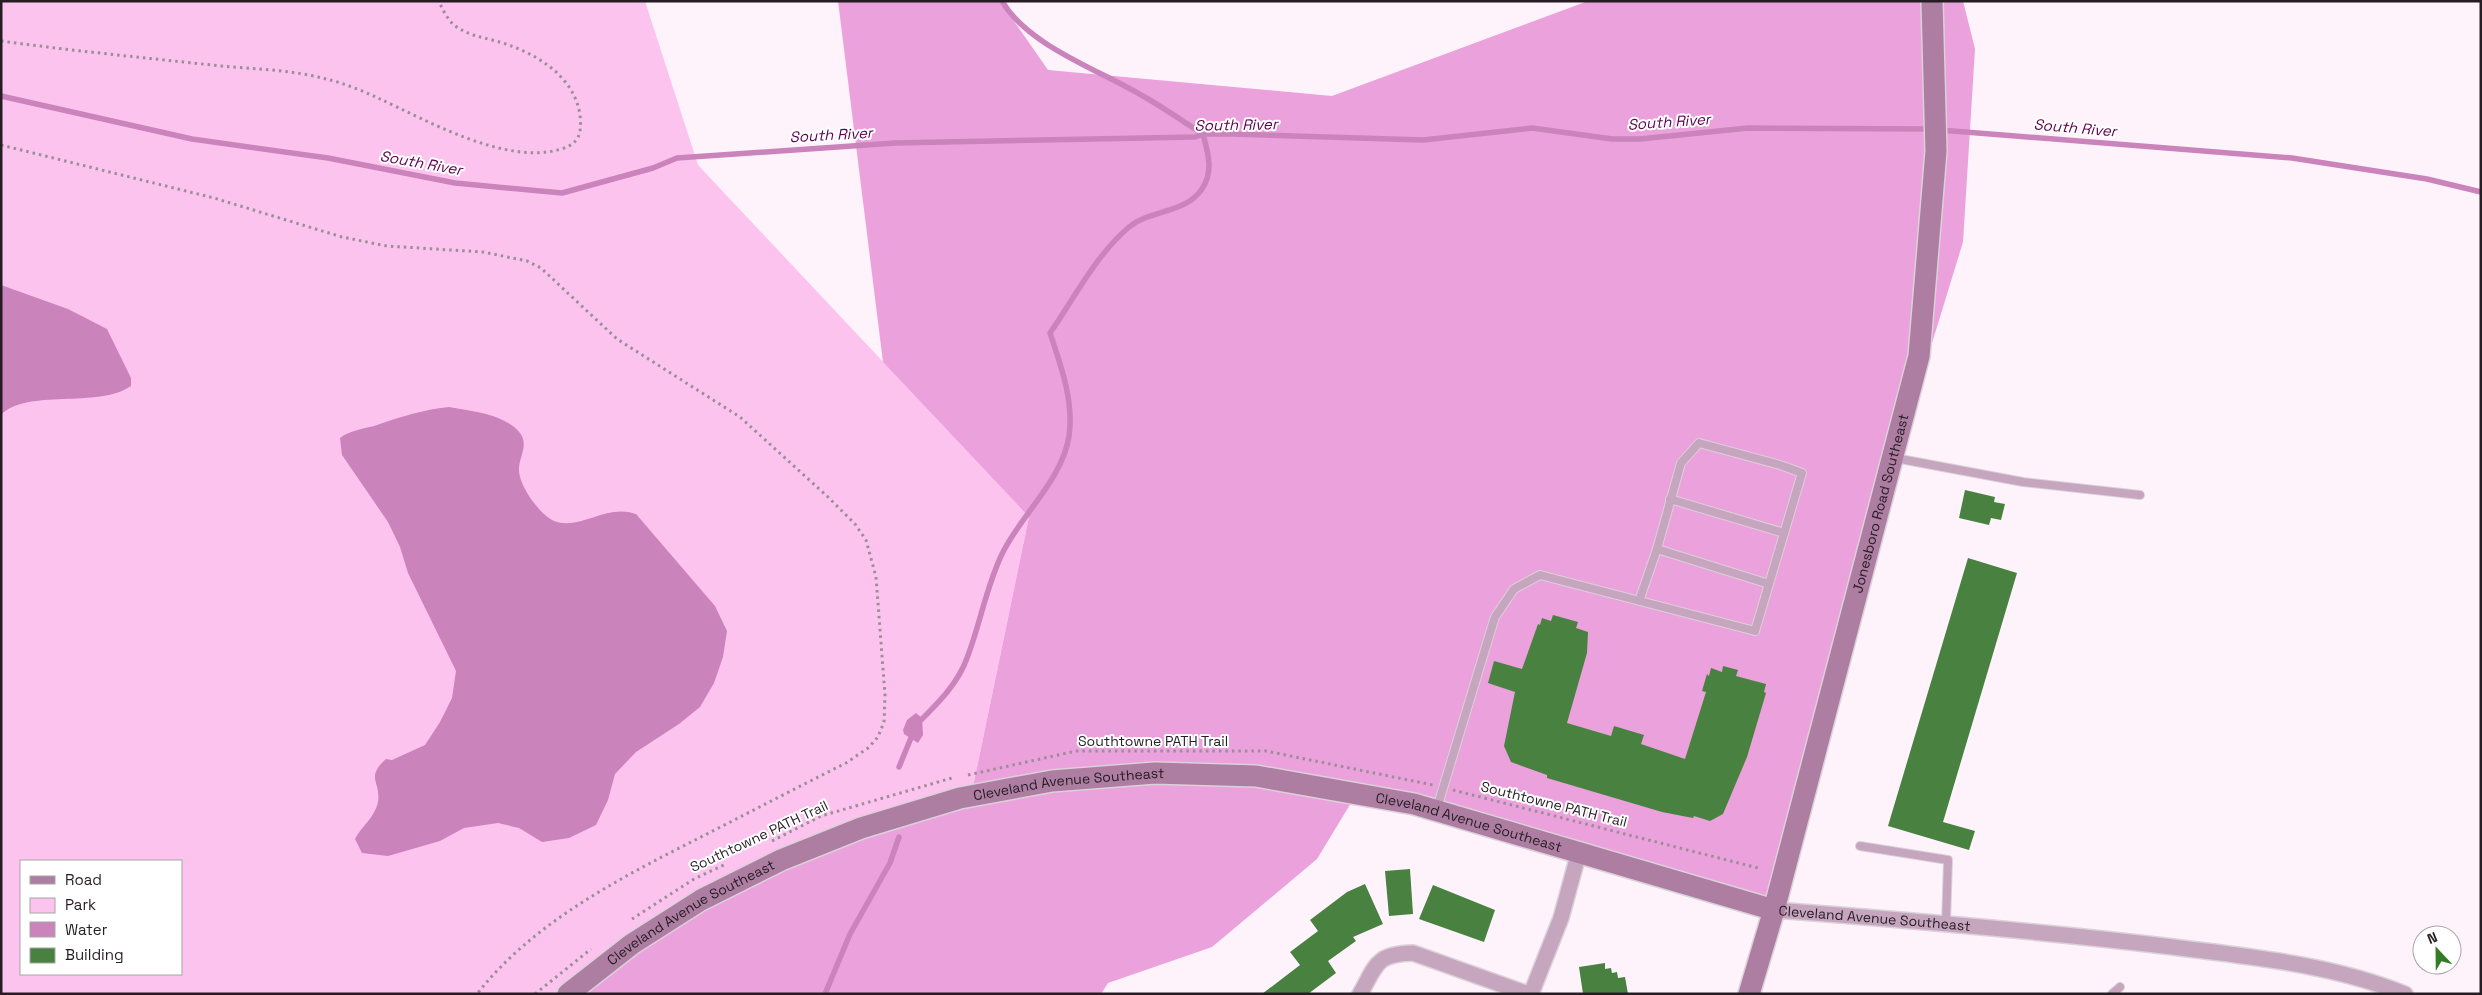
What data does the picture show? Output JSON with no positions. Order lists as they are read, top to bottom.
{
  "streets": {
    "main road": ["Jonesboro Road Southeast", "Cleveland Avenue Southeast"],
    "path": ["Southtowne PATH Trail"]
  },
  "crossings": [
    ["Jonesboro Road Southeast", "Cleveland Avenue Southeast"]
  ],
  "water": ["South River"],
  "legend": [
    "Road",
    "Park",
    "Water",
    "Building"
  ],
  "north": "top"
}
